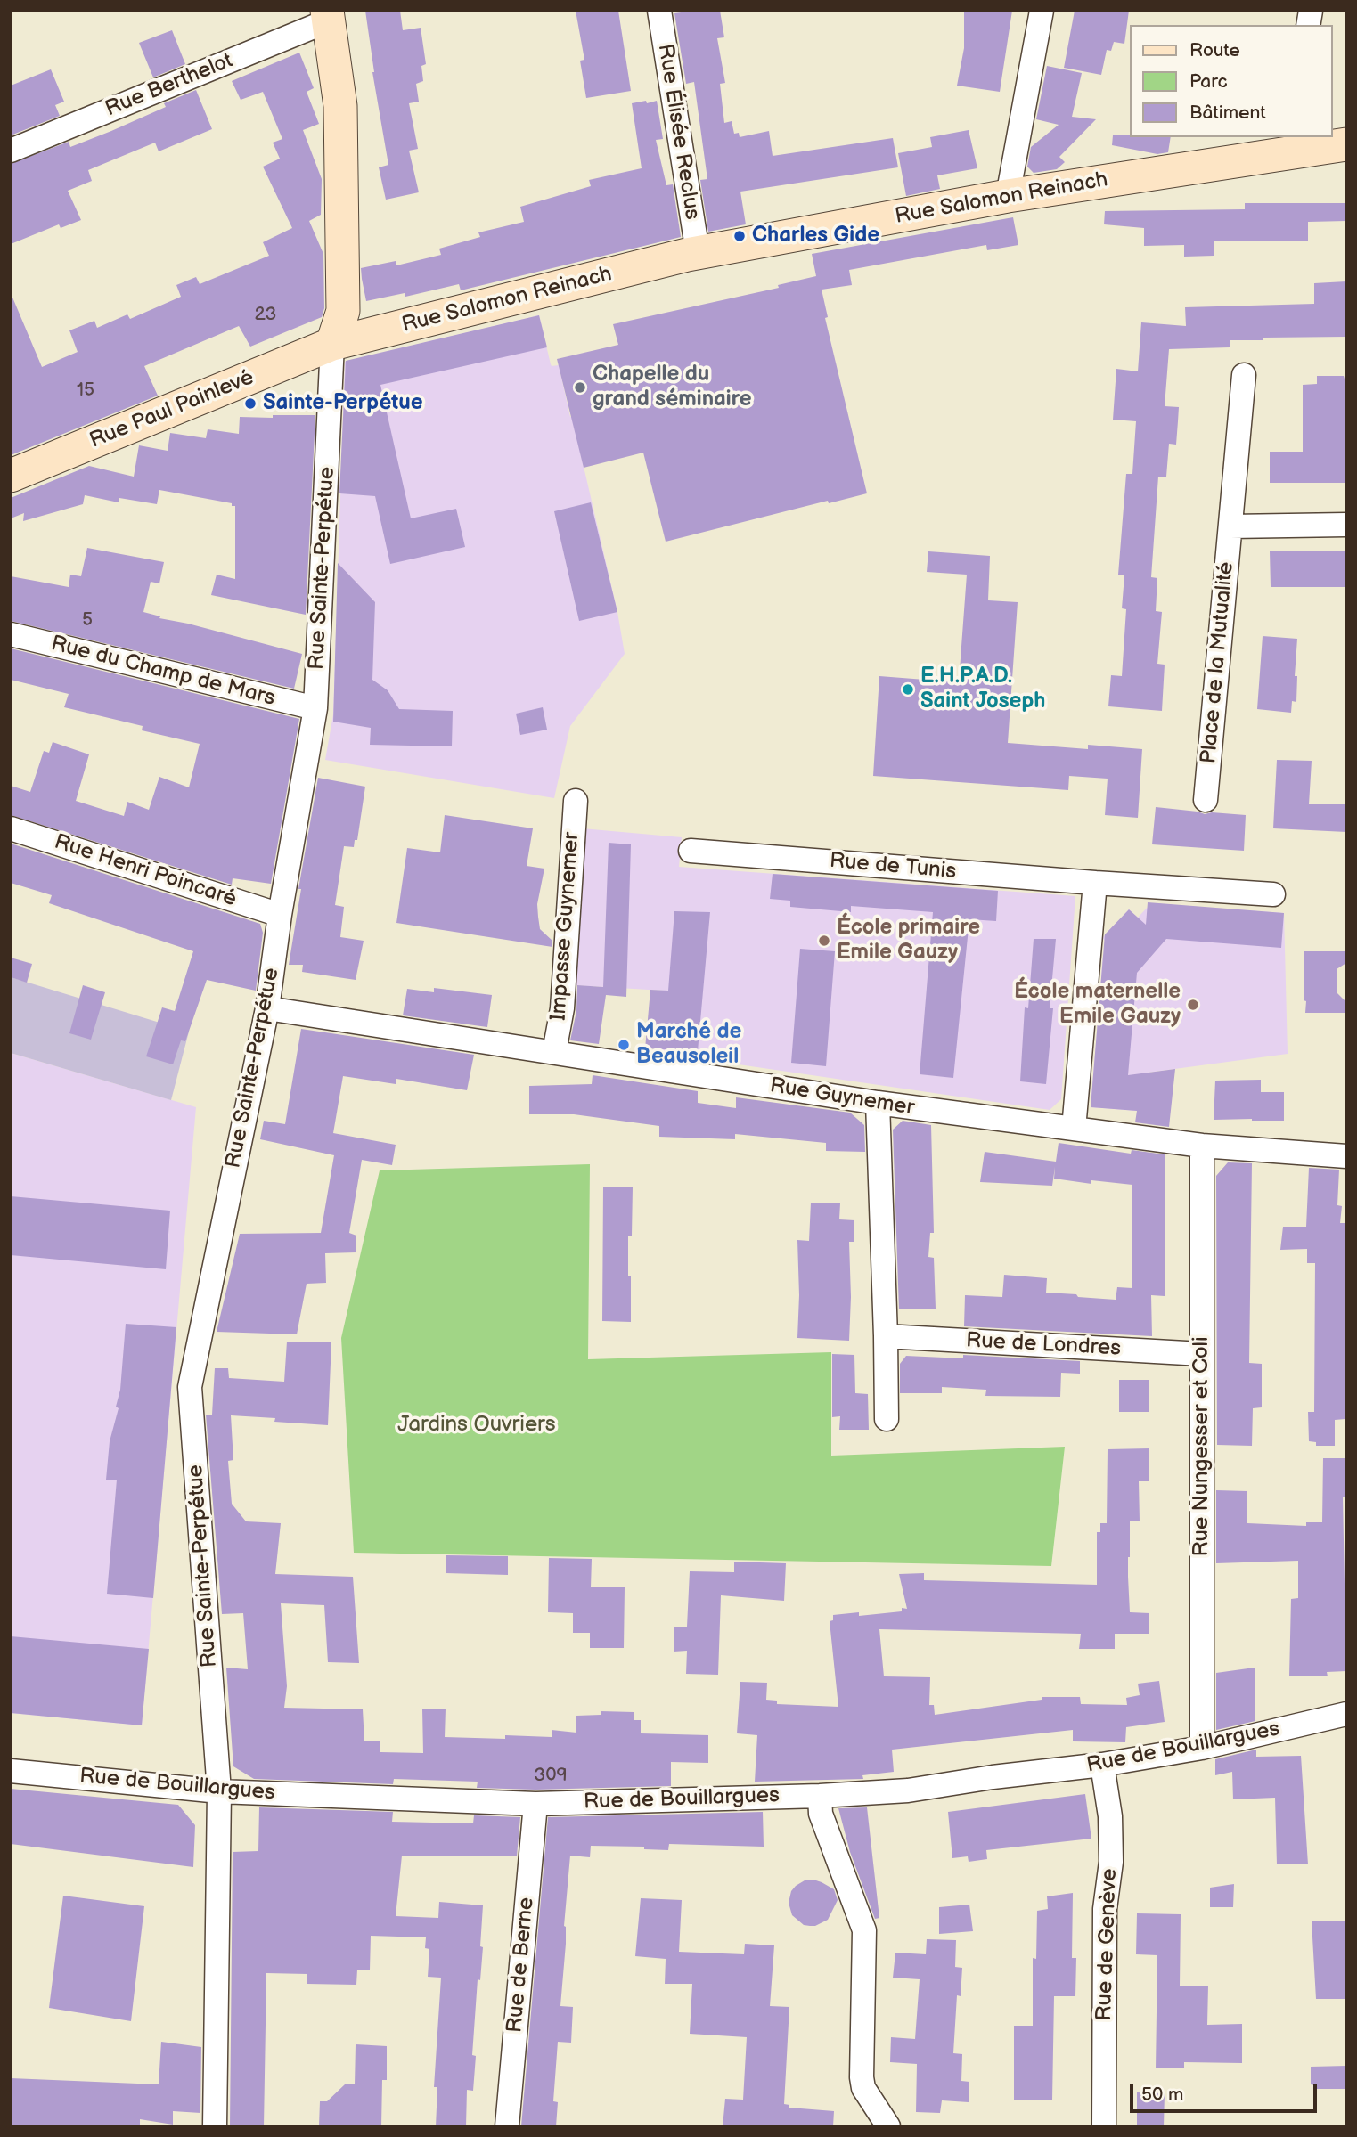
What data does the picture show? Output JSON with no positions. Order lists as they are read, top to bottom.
{
  "streets": {
    "street": [
      "Rue Berthelot",
      "Rue Élisée Reclus",
      "Rue Salomon Reinach",
      "Rue Paul Painlevé",
      "Rue Sainte-Perpétue",
      "Place de la Mutualité",
      "Rue du Champ de Mars",
      "Rue de Tunis",
      "Rue Henri Poincaré",
      "Impasse Guynemer",
      "Rue Guynemer",
      "Rue de Londres",
      "Rue Nungesser et Coli",
      "Rue de Bouillargues",
      "Rue de Genève",
      "Rue de Berne"
    ]
  },
  "crossings": [
    ["Rue Berthelot", "Rue Sainte-Perpétue"],
    ["Rue Élisée Reclus", "Rue Salomon Reinach"],
    ["Rue Salomon Reinach", "Rue Paul Painlevé"],
    ["Rue Salomon Reinach", "Rue Sainte-Perpétue"],
    ["Rue Paul Painlevé", "Rue Sainte-Perpétue"],
    ["Rue Sainte-Perpétue", "Rue du Champ de Mars"],
    ["Rue Sainte-Perpétue", "Rue Henri Poincaré"],
    ["Rue Sainte-Perpétue", "Rue Guynemer"],
    ["Rue Sainte-Perpétue", "Rue de Bouillargues"],
    ["Impasse Guynemer", "Rue Guynemer"],
    ["Rue Guynemer", "Rue Nungesser et Coli"],
    ["Rue de Londres", "Rue Nungesser et Coli"],
    ["Rue Nungesser et Coli", "Rue de Bouillargues"],
    ["Rue de Bouillargues", "Rue de Genève"],
    ["Rue de Bouillargues", "Rue de Berne"]
  ],
  "parks": ["Jardins Ouvriers"],
  "places": [
    "Charles Gide",
    "Chapelle du grand séminaire",
    "Sainte-Perpétue",
    "E.H.P.A.D. Saint Joseph",
    "École primaire Emile Gauzy",
    "École maternelle Emile Gauzy",
    "Marché de Beausoleil"
  ],
  "house_numbers": [
    "23",
    "15",
    "5",
    "309"
  ],
  "legend": ["Route", "Parc", "Bâtiment"],
  "scale_bar": "50 m"
}
